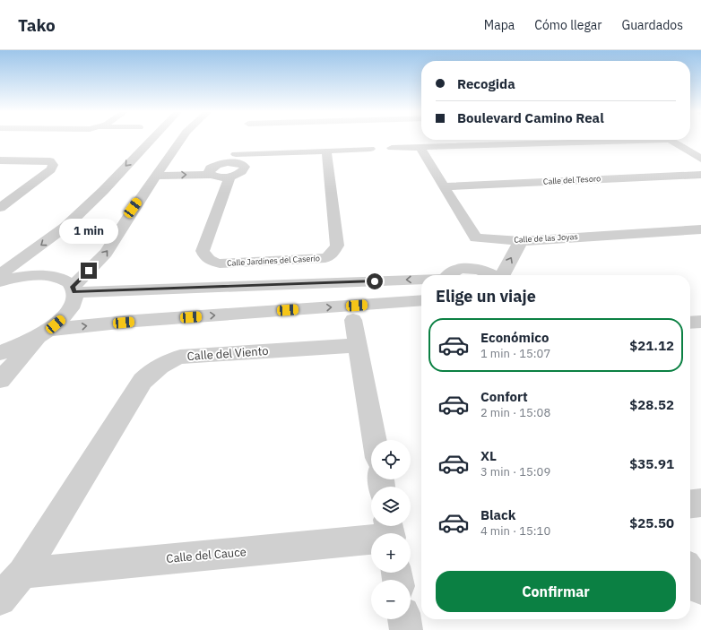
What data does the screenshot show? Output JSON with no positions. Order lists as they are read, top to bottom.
{
  "streets": {
    "street": [
      "Calle del Tesoro",
      "Calle de las Joyas",
      "Calle Jardines del Caserío",
      "Calle del Viento",
      "Calle del Cauce"
    ]
  },
  "crossings": [
    ["Calle del Viento", "Calle del Cauce"]
  ],
  "page": {
    "header": "Tako",
    "nav": ["Mapa", "Cómo llegar", "Guardados"],
    "banner": ["Recogida", "Boulevard Camino Real"],
    "bubble": "1 min",
    "heading": "Elige un viaje",
    "list": [
      {
        "name": "Económico",
        "note": "1 min · 15:07",
        "value": "$21.12"
      },
      {
        "name": "Confort",
        "note": "2 min · 15:08",
        "value": "$28.52"
      },
      {
        "name": "XL",
        "note": "3 min · 15:09",
        "value": "$35.91"
      },
      {
        "name": "Black",
        "note": "4 min · 15:10",
        "value": "$25.50"
      }
    ],
    "map_buttons": ["+", "−"],
    "buttons": "Confirmar"
  }
}
